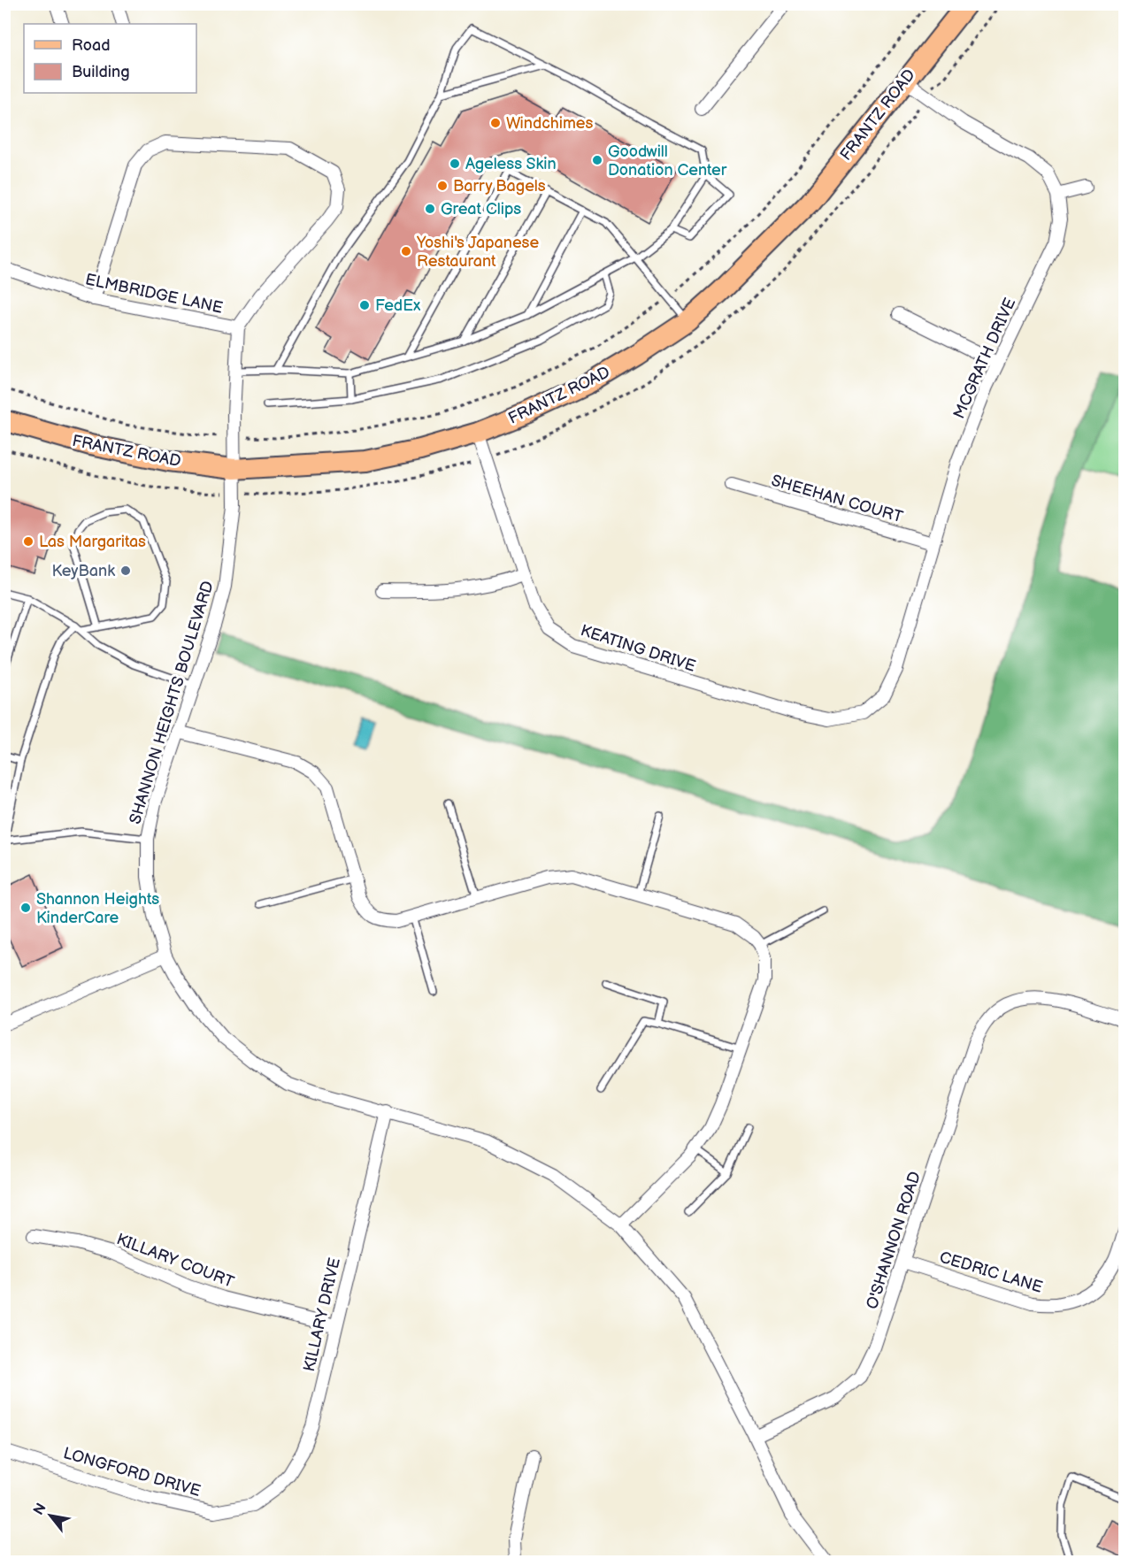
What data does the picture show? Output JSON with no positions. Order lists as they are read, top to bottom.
{
  "streets": {
    "main road": ["FRANTZ ROAD"],
    "street": [
      "ELMBRIDGE LANE",
      "MCGRATH DRIVE",
      "SHEEHAN COURT",
      "KEATING DRIVE",
      "SHANNON HEIGHTS BOULEVARD",
      "O'SHANNON ROAD",
      "KILLARY COURT",
      "CEDRIC LANE",
      "KILLARY DRIVE",
      "LONGFORD DRIVE"
    ]
  },
  "crossings": [
    ["FRANTZ ROAD", "ELMBRIDGE LANE"],
    ["FRANTZ ROAD", "MCGRATH DRIVE"],
    ["FRANTZ ROAD", "KEATING DRIVE"],
    ["FRANTZ ROAD", "SHANNON HEIGHTS BOULEVARD"],
    ["ELMBRIDGE LANE", "SHANNON HEIGHTS BOULEVARD"],
    ["MCGRATH DRIVE", "SHEEHAN COURT"],
    ["MCGRATH DRIVE", "KEATING DRIVE"],
    ["SHANNON HEIGHTS BOULEVARD", "O'SHANNON ROAD"],
    ["SHANNON HEIGHTS BOULEVARD", "KILLARY DRIVE"],
    ["O'SHANNON ROAD", "CEDRIC LANE"],
    ["KILLARY COURT", "KILLARY DRIVE"],
    ["KILLARY DRIVE", "LONGFORD DRIVE"]
  ],
  "places": [
    "Windchimes",
    "Goodwill Donation Center",
    "Ageless Skin",
    "Barry Bagels",
    "Great Clips",
    "Yoshi's Japanese Restaurant",
    "FedEx",
    "Las Margaritas",
    "KeyBank",
    "Shannon Heights KinderCare"
  ],
  "legend": ["Road", "Building"],
  "north": "top left"
}
